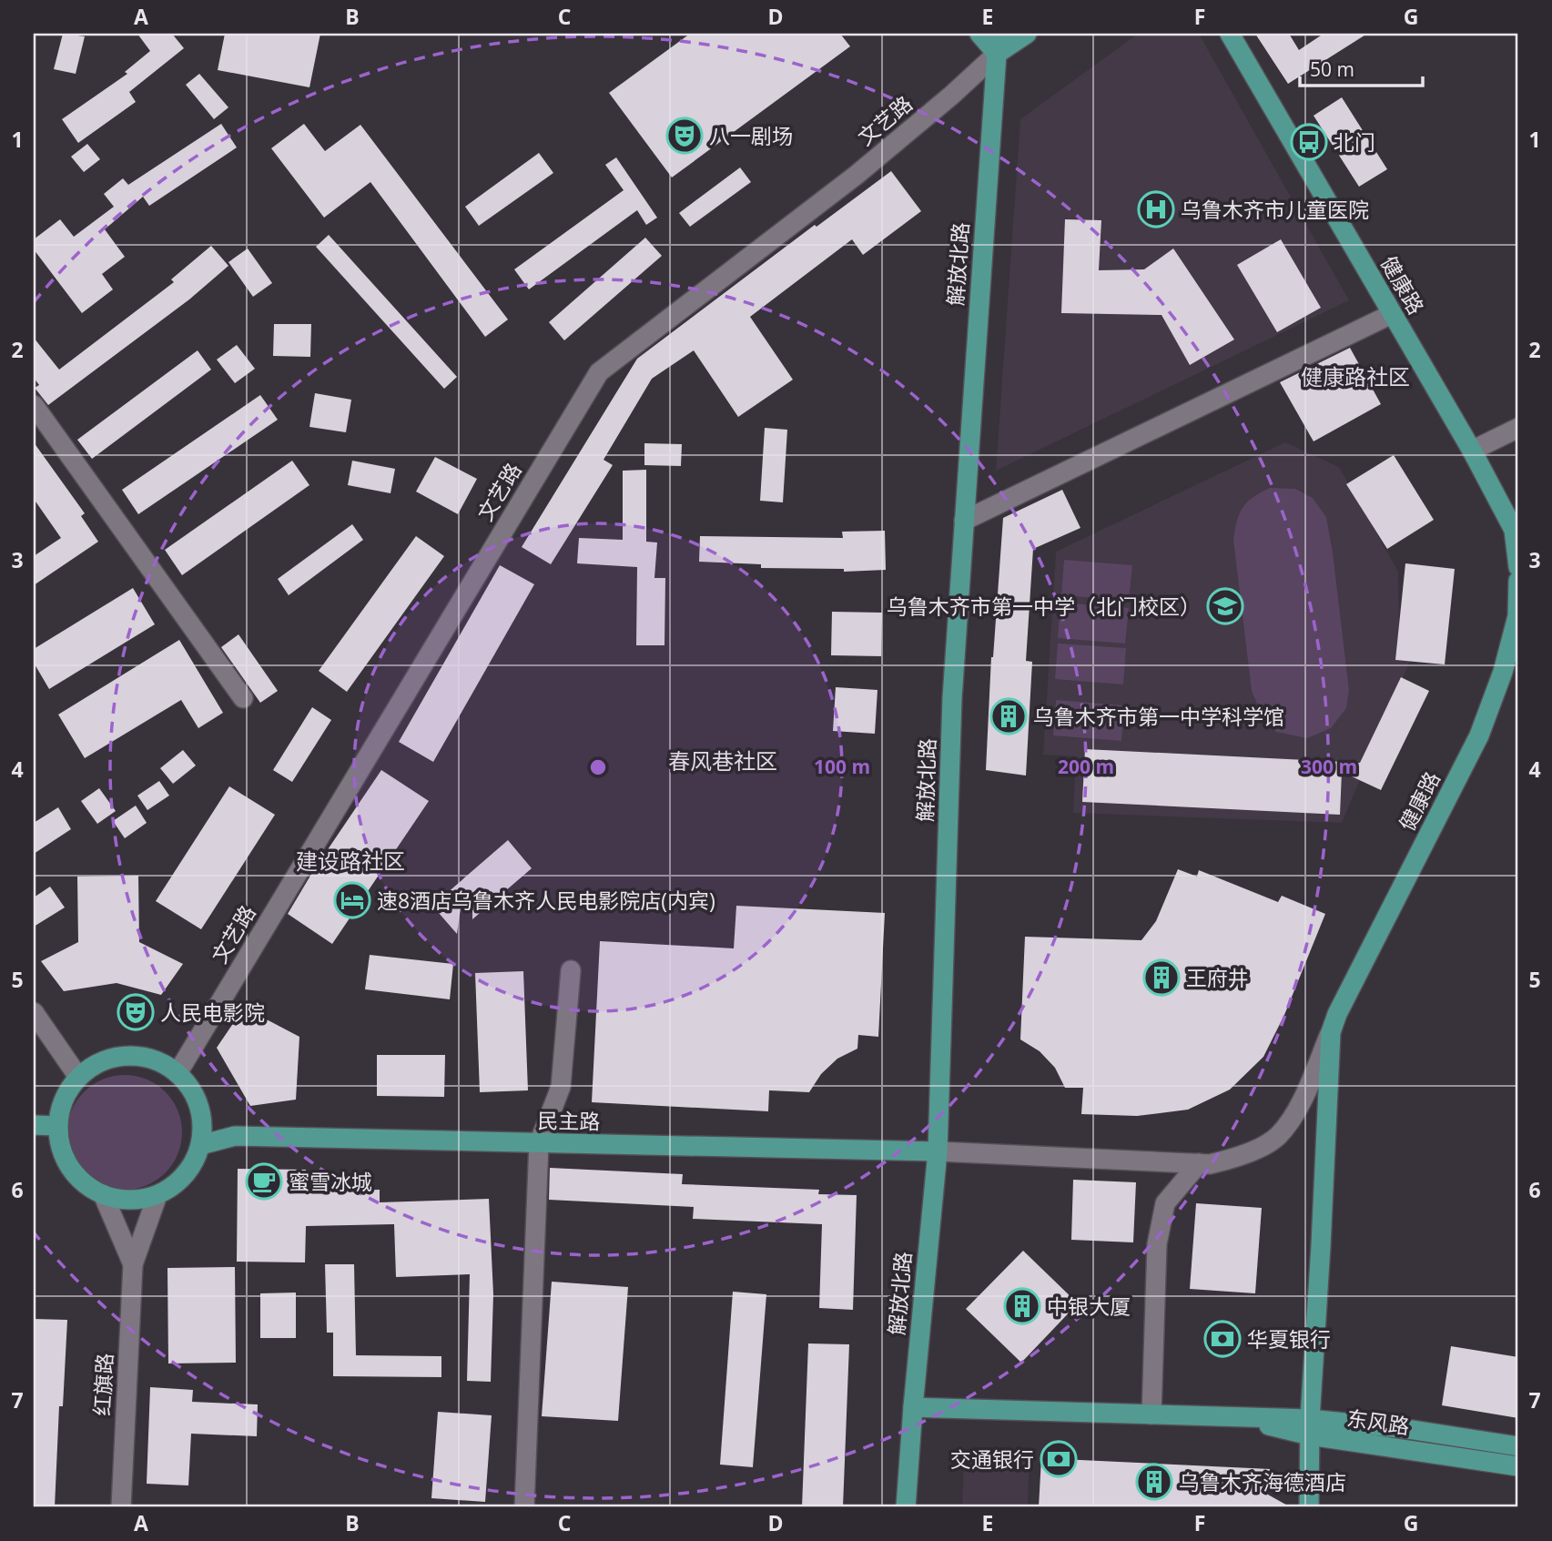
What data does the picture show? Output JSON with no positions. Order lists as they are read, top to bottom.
{
  "streets": {
    "main road": [
      "解放北路",
      "健康路",
      "民主路",
      "东风路"
    ],
    "street": ["文艺路", "红旗路"]
  },
  "crossings": [
    ["文艺路", "解放北路"],
    ["文艺路", "民主路"],
    ["解放北路", "民主路"]
  ],
  "districts": ["健康路社区", "春风巷社区", "建设路社区"],
  "places": {
    "theatre": ["八一剧场", "人民电影院"],
    "bus stop": ["北门"],
    "hospital": ["乌鲁木齐市儿童医院"],
    "school or university": ["乌鲁木齐市第一中学（北门校区）"],
    "building": [
      "乌鲁木齐市第一中学科学馆",
      "王府井",
      "中银大厦",
      "乌鲁木齐海德酒店"
    ],
    "hotel": ["速8酒店乌鲁木齐人民电影院店(内宾)"],
    "cafe": ["蜜雪冰城"],
    "bank": ["华夏银行", "交通银行"]
  },
  "scale_bar": "50 m",
  "grid": {
    "columns": [
      "A",
      "B",
      "C",
      "D",
      "E",
      "F",
      "G"
    ],
    "rows": [
      "1",
      "2",
      "3",
      "4",
      "5",
      "6",
      "7"
    ]
  },
  "rings": ["100 m", "200 m", "300 m"]
}
